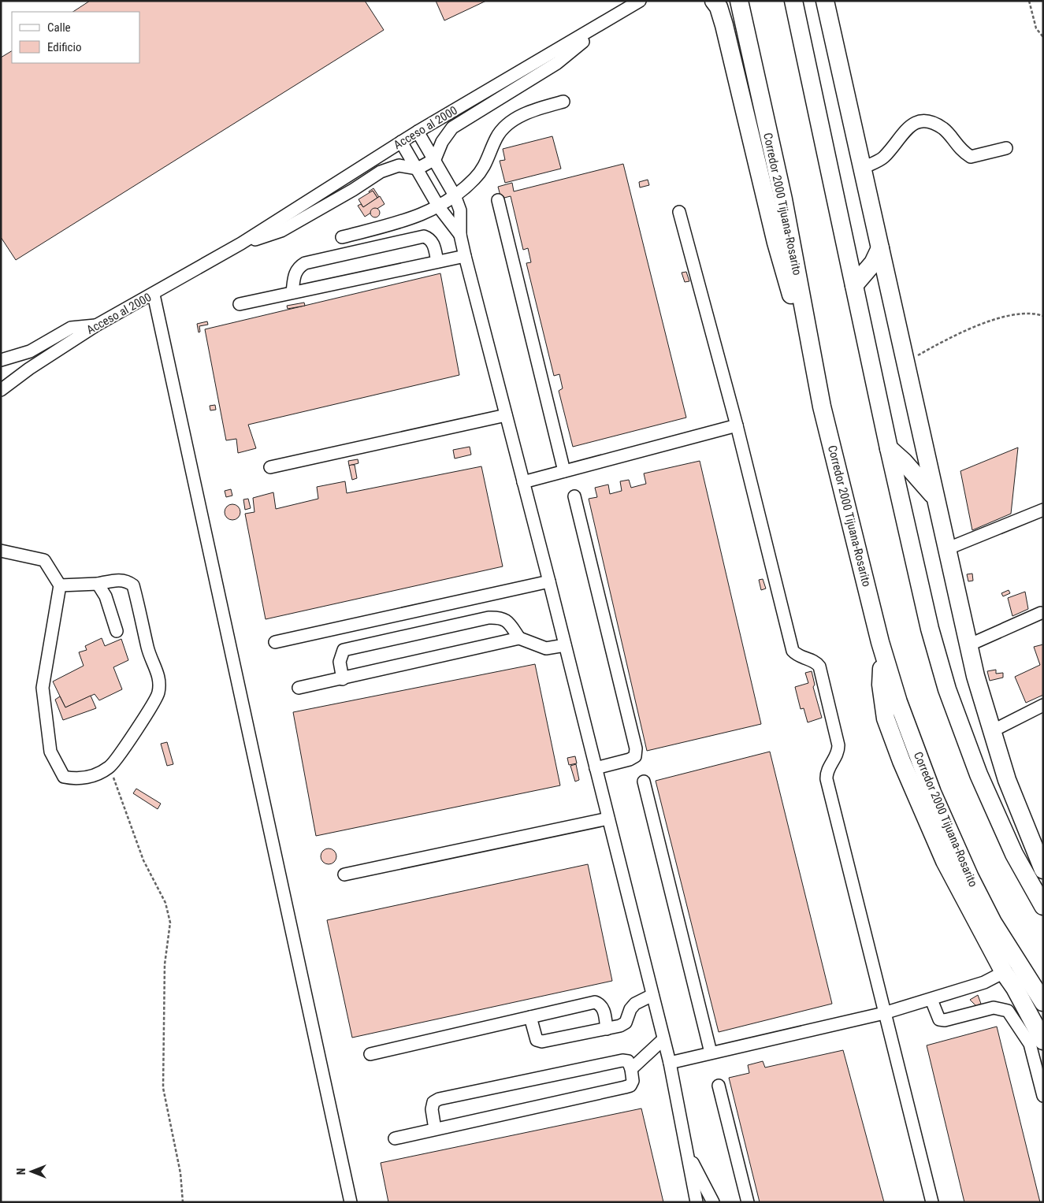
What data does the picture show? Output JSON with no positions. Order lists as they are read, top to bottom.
{
  "streets": {
    "highway": ["Corredor 2000 Tijuana-Rosarito"],
    "street": ["Acceso al 2000"]
  },
  "legend": ["Calle", "Edificio"],
  "north": "left"
}
